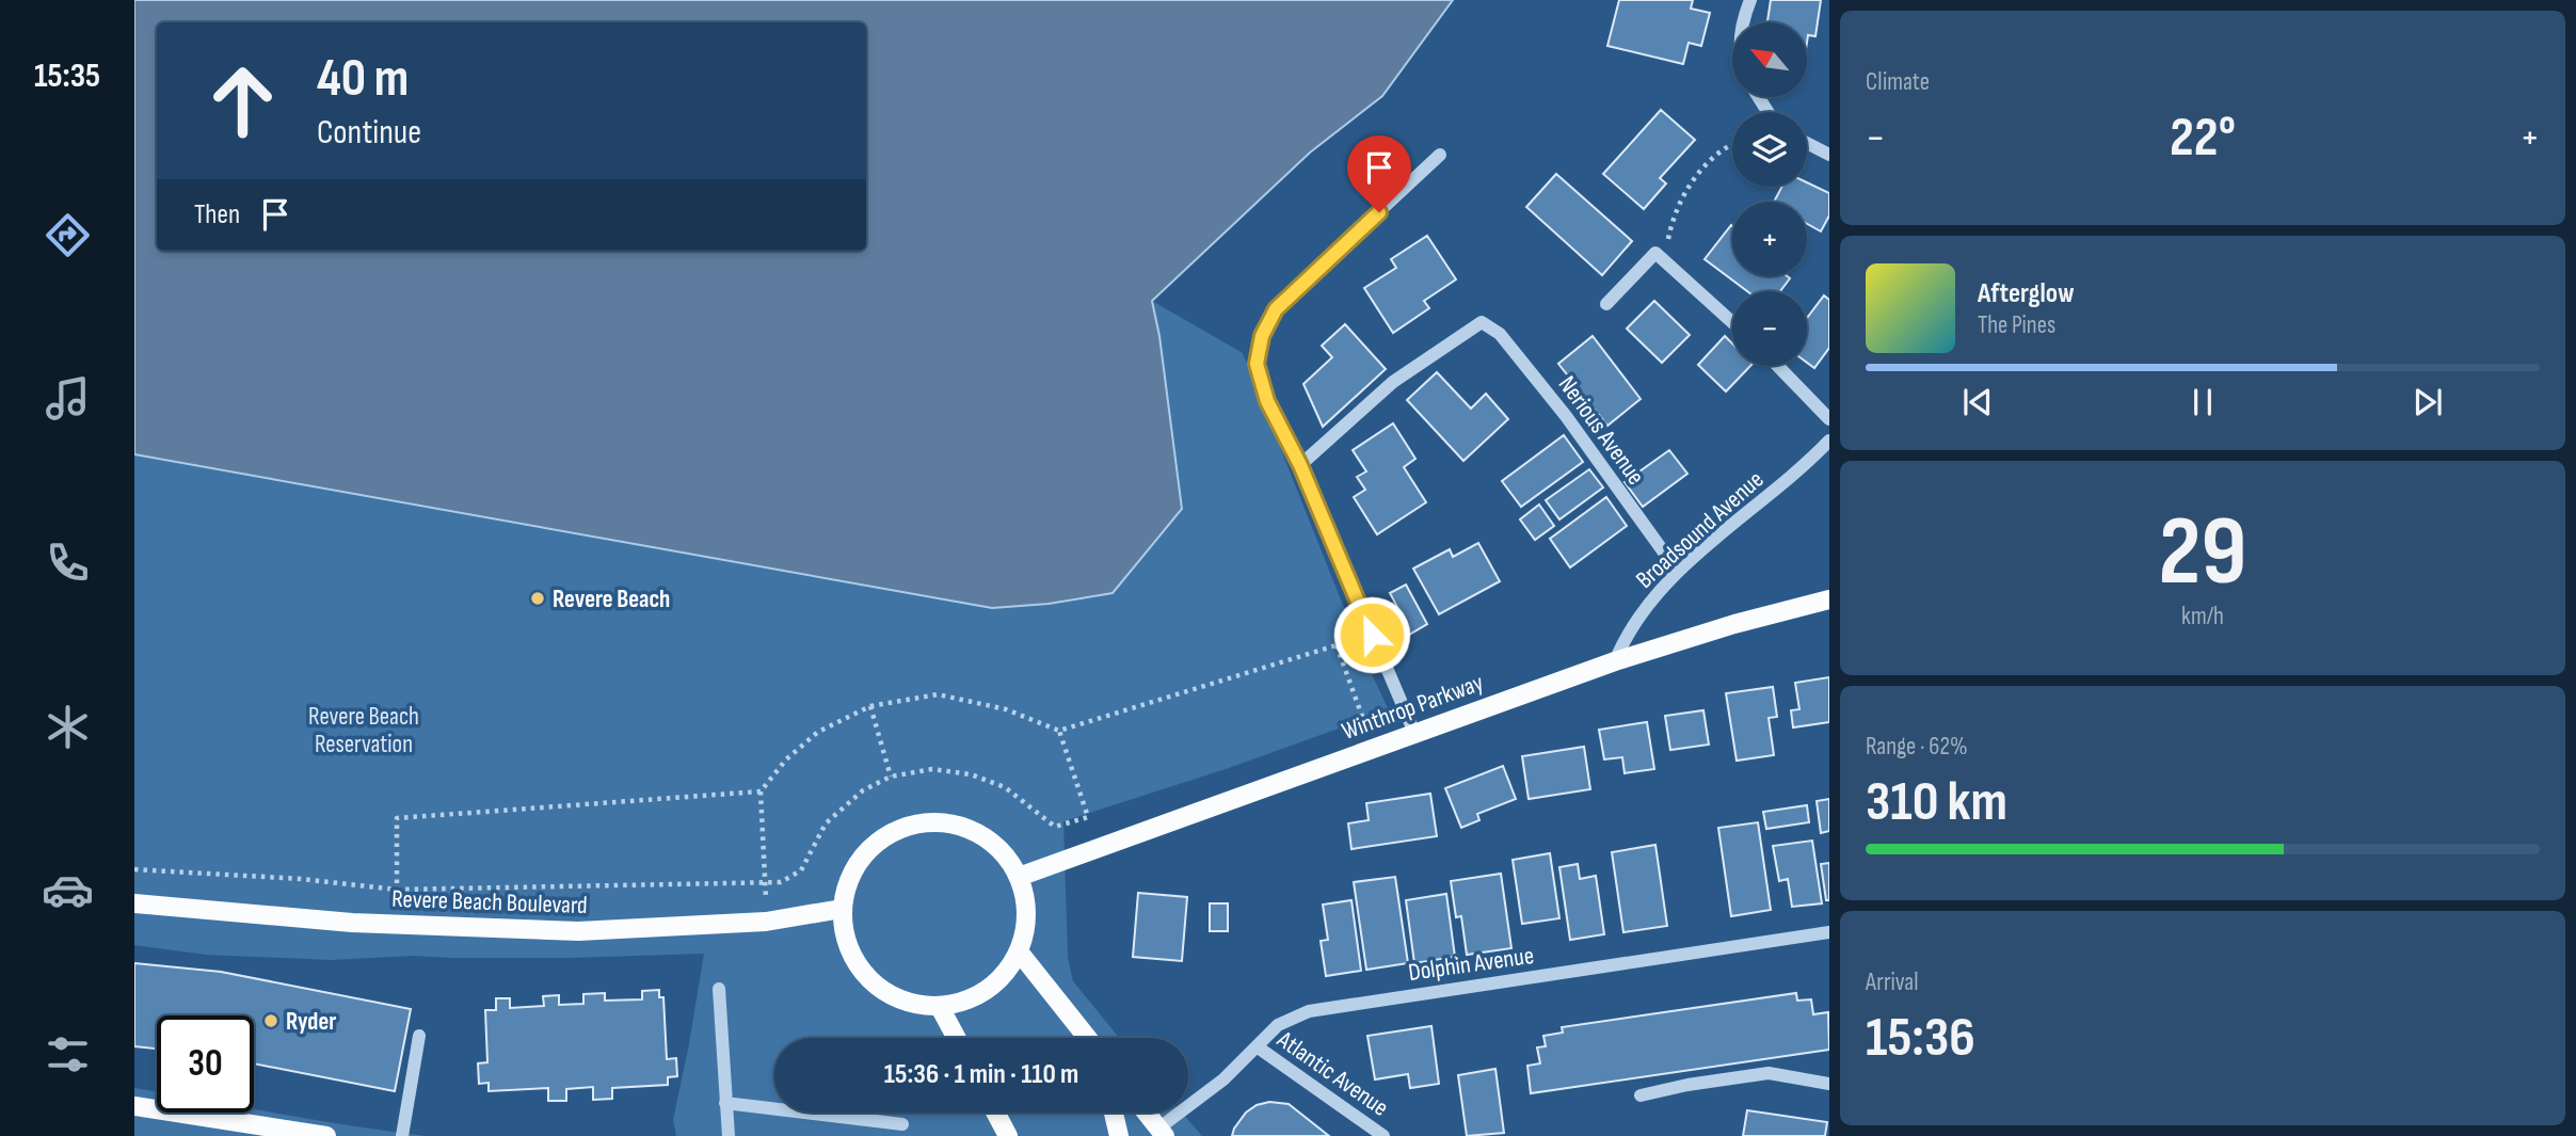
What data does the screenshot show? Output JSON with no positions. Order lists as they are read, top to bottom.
{
  "streets": {
    "main road": ["Winthrop Parkway", "Revere Beach Boulevard"],
    "street": [
      "Nerious Avenue",
      "Broadsound Avenue",
      "Dolphin Avenue",
      "Atlantic Avenue"
    ]
  },
  "crossings": [
    ["Nerious Avenue", "Broadsound Avenue"],
    ["Broadsound Avenue", "Winthrop Parkway"],
    ["Winthrop Parkway", "Revere Beach Boulevard"],
    ["Dolphin Avenue", "Atlantic Avenue"]
  ],
  "parks": ["Revere Beach Reservation"],
  "places": ["Revere Beach", "Ryder"],
  "north": "top left",
  "page": {
    "tabs": "15:35",
    "tile": [
      "Climate",
      ["29", "km/h"],
      ["Range · 62%", "310 km"],
      ["Arrival", "15:36"]
    ],
    "map_buttons": ["+", "−"],
    "turn": ["40 m", "Continue"],
    "heat": ["−", "22°", "+"],
    "then": "Then",
    "song": ["Afterglow", "The Pines"],
    "limit": "30",
    "trip": "15:36 · 1 min · 110 m"
  }
}
